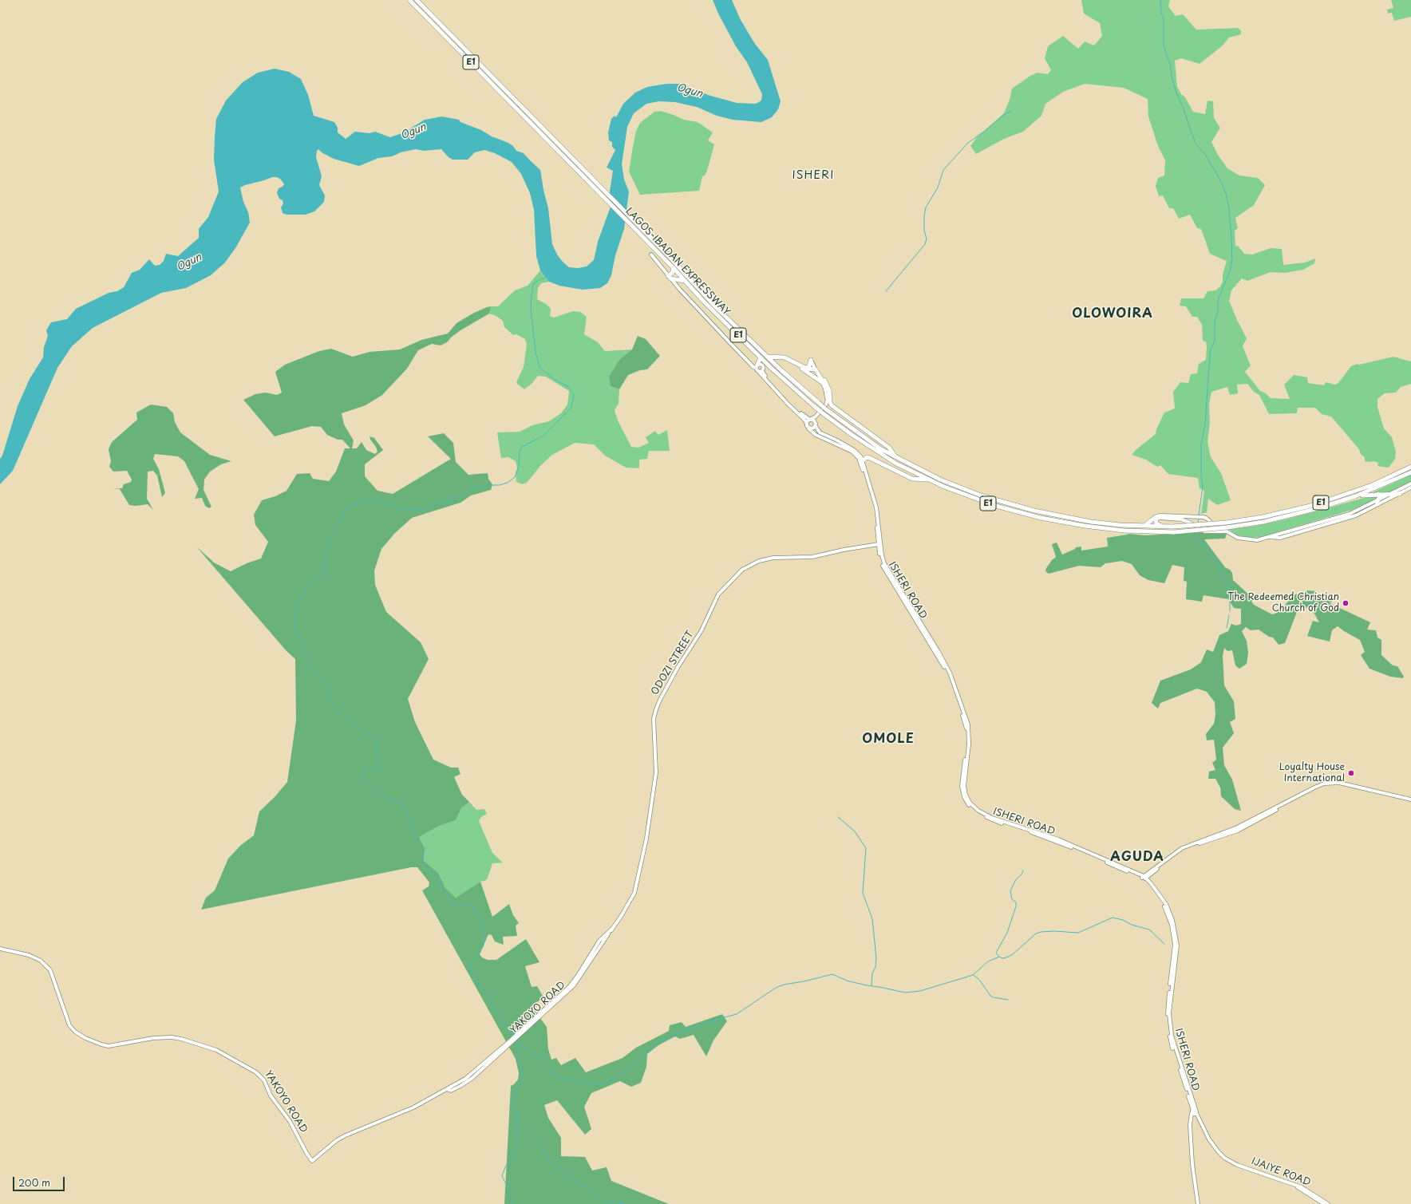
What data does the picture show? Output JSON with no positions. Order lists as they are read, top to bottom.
{
  "streets": {
    "highway": ["E1", "LAGOS-IBADAN EXPRESSWAY"],
    "main road": [
      "ISHERI ROAD",
      "ODOZI STREET",
      "YAKOYO ROAD",
      "IJAIYE ROAD"
    ]
  },
  "crossings": [
    ["ISHERI ROAD", "ODOZI STREET"],
    ["ISHERI ROAD", "IJAIYE ROAD"],
    ["ODOZI STREET", "YAKOYO ROAD"]
  ],
  "districts": [
    "ISHERI",
    "OLOWOIRA",
    "OMOLE",
    "AGUDA"
  ],
  "water": ["Ogun"],
  "places": ["The Redeemed Christian Church of God", "Loyalty House International"],
  "scale_bar": "200 m"
}
